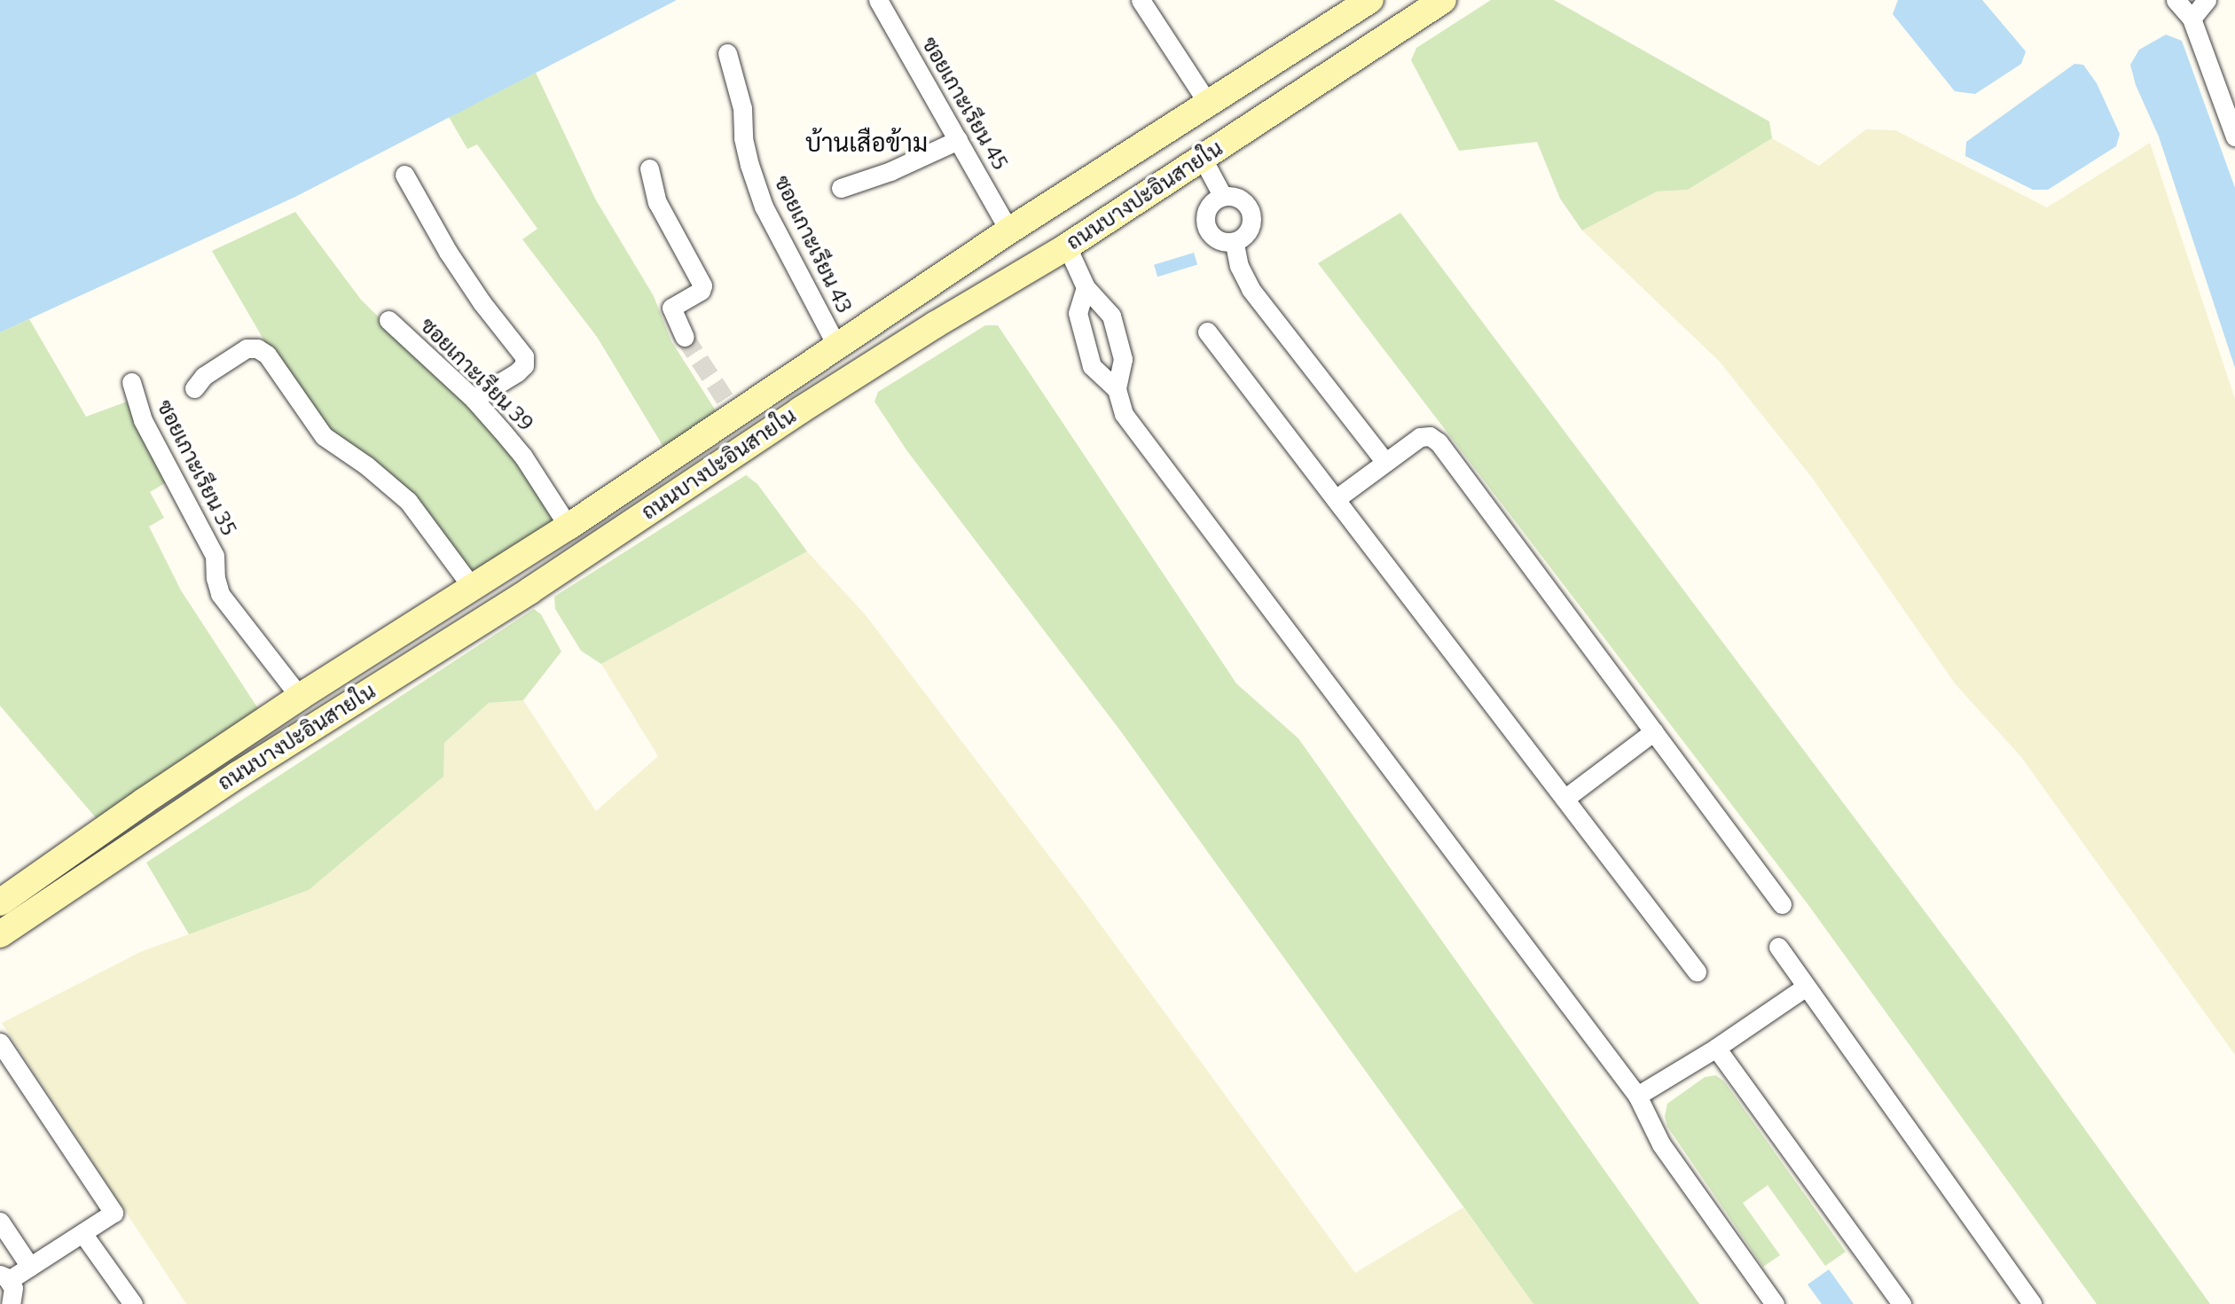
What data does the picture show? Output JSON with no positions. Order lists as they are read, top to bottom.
{
  "streets": {
    "main road": ["ถนนบางปะอินสายใน"],
    "street": [
      "ซอยเกาะเรียน 45",
      "ซอยเกาะเรียน 43",
      "ซอยเกาะเรียน 39",
      "ซอยเกาะเรียน 35"
    ]
  },
  "crossings": [
    ["ซอยเกาะเรียน 45", "ถนนบางปะอินสายใน"],
    ["ถนนบางปะอินสายใน", "ซอยเกาะเรียน 43"],
    ["ถนนบางปะอินสายใน", "ซอยเกาะเรียน 39"],
    ["ถนนบางปะอินสายใน", "ซอยเกาะเรียน 35"]
  ],
  "districts": ["บ้านเสือข้าม"]
}
